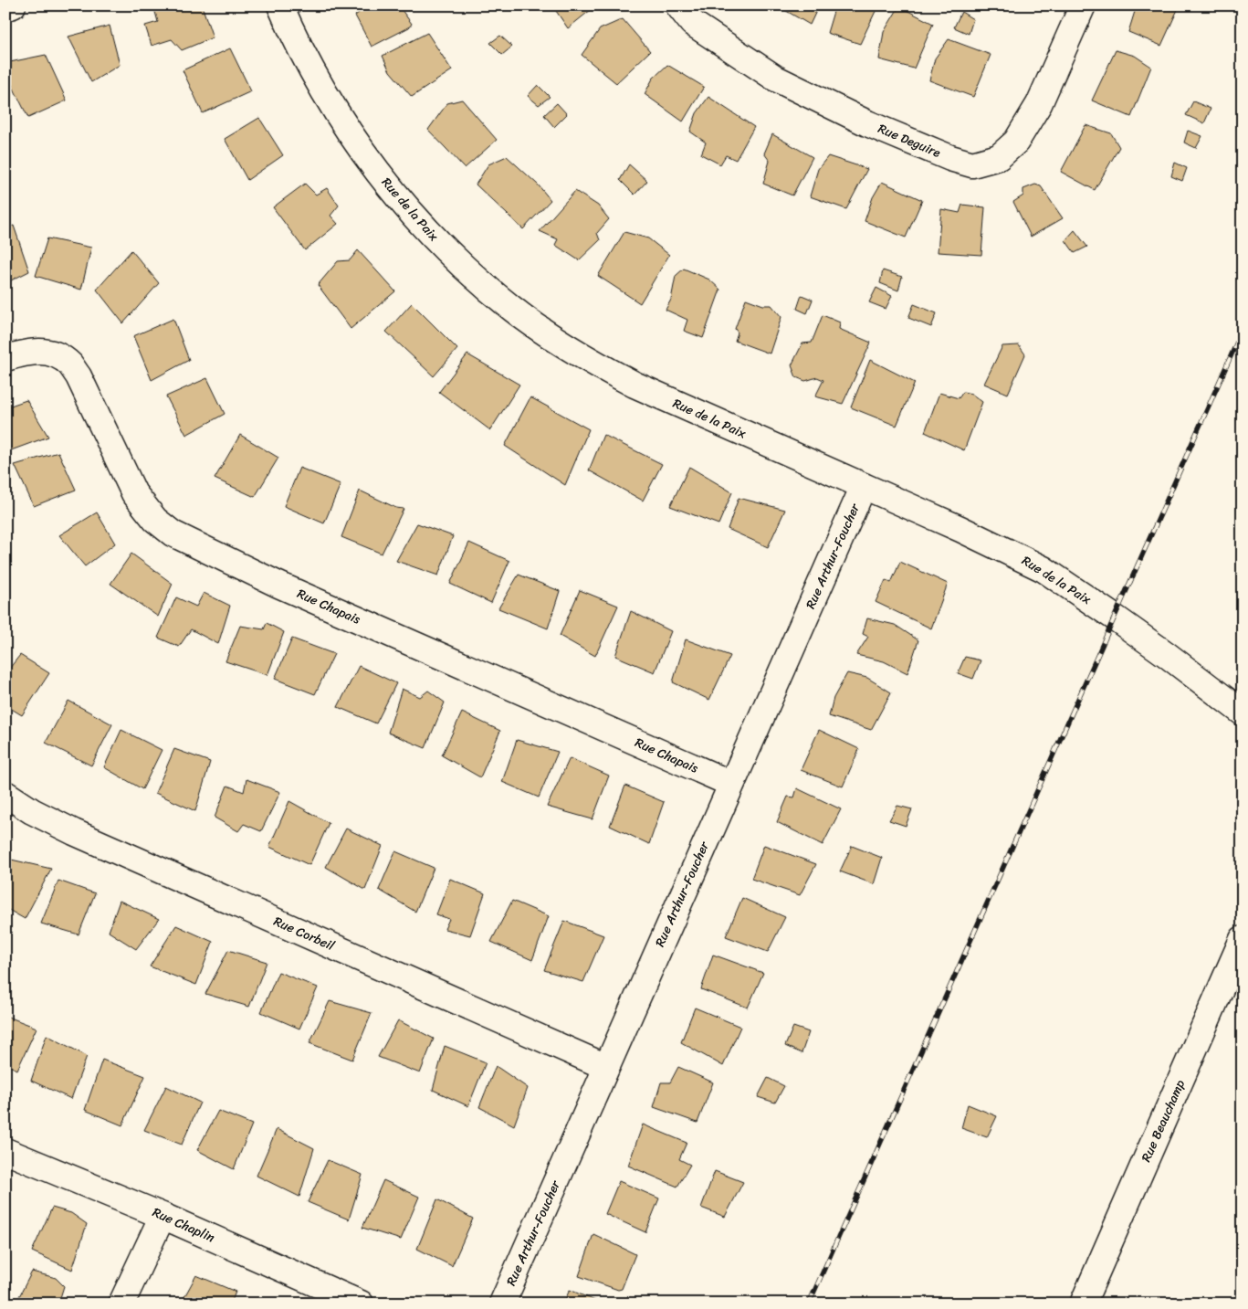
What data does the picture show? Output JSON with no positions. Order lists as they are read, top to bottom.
{
  "streets": {
    "street": [
      "Rue Deguire",
      "Rue de la Paix",
      "Rue Arthur-Foucher",
      "Rue Chapais",
      "Rue Corbeil",
      "Rue Beauchamp",
      "Rue Chaplin"
    ]
  },
  "crossings": [
    ["Rue de la Paix", "Rue Arthur-Foucher"],
    ["Rue Arthur-Foucher", "Rue Chapais"],
    ["Rue Arthur-Foucher", "Rue Corbeil"]
  ]
}
